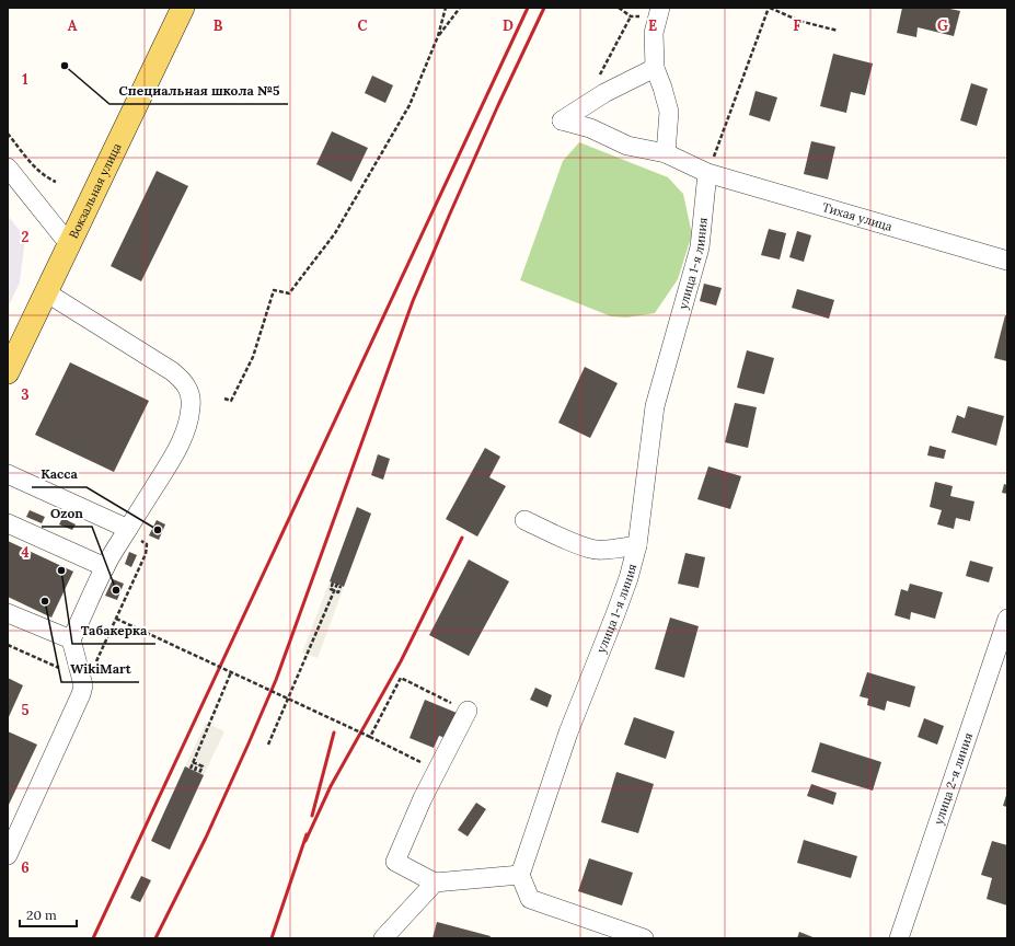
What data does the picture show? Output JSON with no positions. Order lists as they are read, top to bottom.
{
  "streets": {
    "main road": ["Вокзальная улица"],
    "street": ["Тихая улица", "улица 1-я линия", "улица 2-я линия"]
  },
  "crossings": [
    ["Тихая улица", "улица 1-я линия"]
  ],
  "places": [
    "Специальная школа №5",
    "Касса",
    "Табакерка",
    "Ozon",
    "WikiMart"
  ],
  "scale_bar": "20 m",
  "grid": {
    "columns": [
      "A",
      "B",
      "C",
      "D",
      "E",
      "F",
      "G"
    ],
    "rows": [
      "1",
      "2",
      "3",
      "4",
      "5",
      "6"
    ]
  }
}
